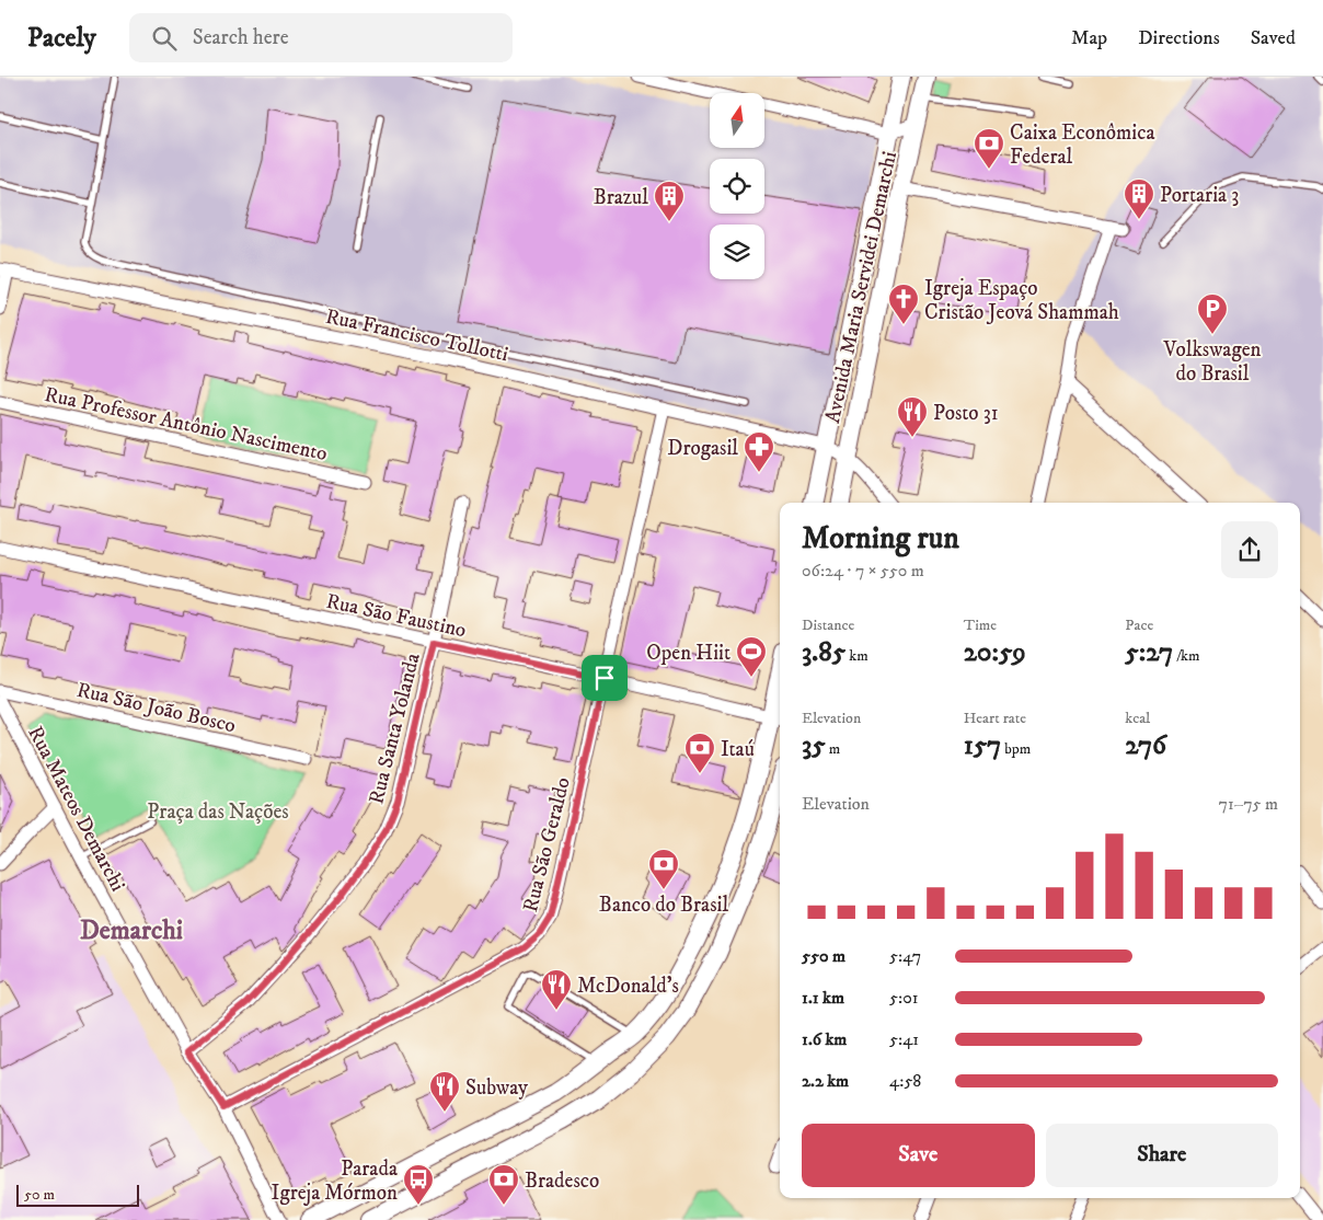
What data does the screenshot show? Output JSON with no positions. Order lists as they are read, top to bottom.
{
  "streets": {
    "main road": ["Avenida Maria Servidei Demarchi"],
    "street": [
      "Rua Francisco Tollotti",
      "Rua Professor Antônio Nascimento",
      "Rua São Faustino",
      "Rua São João Bosco",
      "Rua Santa Yolanda",
      "Rua Mateos Demarchi",
      "Rua São Geraldo"
    ]
  },
  "crossings": [
    ["Avenida Maria Servidei Demarchi", "Rua Francisco Tollotti"],
    ["Rua Francisco Tollotti", "Rua São Geraldo"],
    ["Rua São Faustino", "Rua Santa Yolanda"],
    ["Rua São Faustino", "Rua São Geraldo"],
    ["Rua Santa Yolanda", "Rua Mateos Demarchi"],
    ["Rua Mateos Demarchi", "Rua São Geraldo"]
  ],
  "districts": ["Demarchi"],
  "parks": ["Praça das Nações"],
  "places": {
    "bank": [
      "Caixa Econômica Federal",
      "Itaú",
      "Banco do Brasil",
      "Bradesco"
    ],
    "building": ["Portaria 3", "Brazul"],
    "church": ["Igreja Espaço Cristão Jeová Shammah"],
    "parking": ["Volkswagen do Brasil"],
    "restaurant": ["Posto 31", "McDonald's", "Subway"],
    "pharmacy": ["Drogasil"],
    "sports": ["Open Hiit"],
    "bus stop": ["Parada Igreja Mórmon"]
  },
  "scale_bar": "50 m",
  "north": "top",
  "page": {
    "header": "Pacely",
    "search": "Search here",
    "nav": ["Map", "Directions", "Saved"],
    "heading": ["Morning run", "06:24 · 7 × 550 m"],
    "stats": [
      ["Distance", "3.85 km"],
      ["Time", "20:59"],
      ["Pace", "5:27 /km"],
      ["Elevation", "35 m"],
      ["Heart rate", "157 bpm"],
      ["kcal", "276"]
    ],
    "chart": ["Elevation", "71–75 m"],
    "list": [
      {
        "name": "550 m",
        "note": "5:47"
      },
      {
        "name": "1.1 km",
        "note": "5:01"
      },
      {
        "name": "1.6 km",
        "note": "5:41"
      },
      {
        "name": "2.2 km",
        "note": "4:58"
      }
    ],
    "buttons": ["Save", "Share"],
    "scale": "50 m"
  }
}
